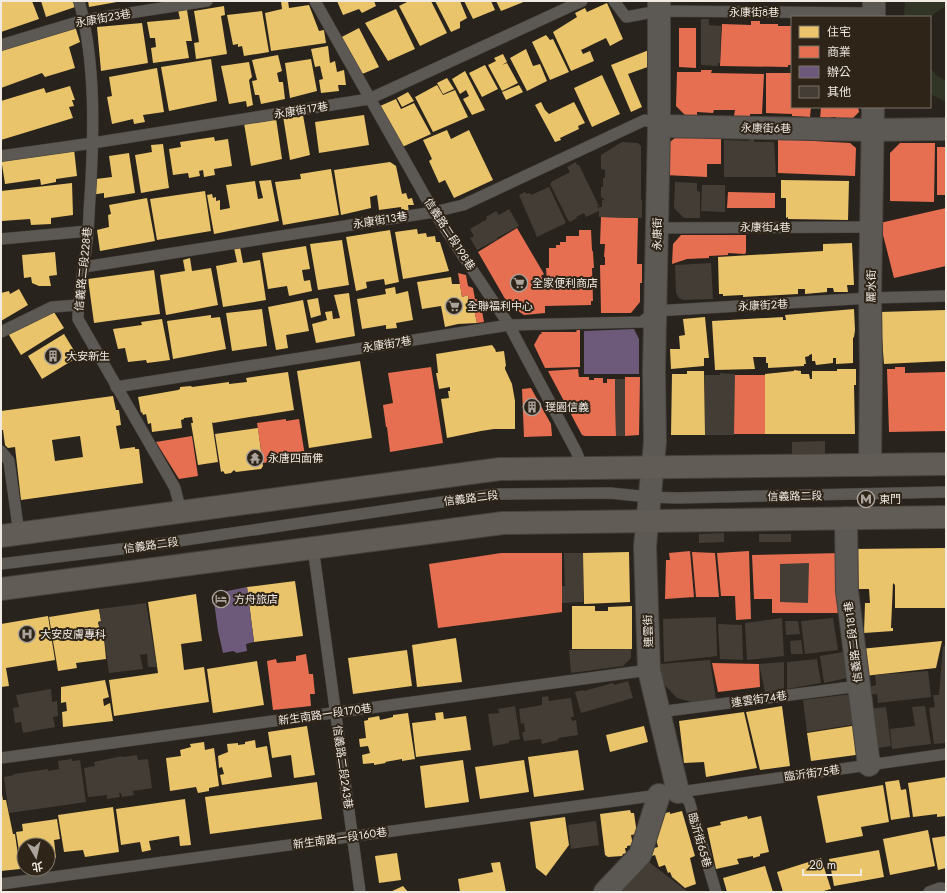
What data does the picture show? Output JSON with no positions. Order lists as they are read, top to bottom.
{
  "streets": {
    "main road": ["信義路二段"],
    "street": [
      "永康街6巷",
      "永康街",
      "麗水街",
      "連雲街",
      "信義路二段181巷"
    ],
    "lane": [
      "永康街8巷",
      "永康街23巷",
      "永康街17巷",
      "永康街13巷",
      "永康街4巷",
      "信義路二段198巷",
      "信義路二段228巷",
      "永康街2巷",
      "永康街7巷",
      "連雲街74巷",
      "新生南路一段170巷",
      "信義路二段243巷",
      "臨沂街75巷",
      "新生南路一段160巷",
      "臨沂街65巷"
    ]
  },
  "crossings": [
    ["永康街8巷", "永康街"],
    ["永康街23巷", "信義路二段228巷"],
    ["永康街17巷", "信義路二段198巷"],
    ["永康街17巷", "信義路二段228巷"],
    ["永康街6巷", "永康街13巷"],
    ["永康街6巷", "永康街"],
    ["永康街6巷", "麗水街"],
    ["永康街13巷", "信義路二段198巷"],
    ["永康街13巷", "永康街"],
    ["永康街13巷", "信義路二段228巷"],
    ["永康街4巷", "永康街"],
    ["永康街4巷", "麗水街"],
    ["信義路二段198巷", "永康街7巷"],
    ["永康街", "永康街2巷"],
    ["永康街", "永康街7巷"],
    ["永康街", "連雲街"],
    ["信義路二段228巷", "永康街7巷"],
    ["麗水街", "永康街2巷"],
    ["永康街2巷", "永康街7巷"],
    ["信義路二段", "連雲街"],
    ["信義路二段", "信義路二段181巷"],
    ["信義路二段", "信義路二段243巷"],
    ["連雲街", "連雲街74巷"],
    ["連雲街", "新生南路一段170巷"],
    ["連雲街", "臨沂街75巷"],
    ["連雲街", "新生南路一段160巷"],
    ["連雲街", "臨沂街65巷"],
    ["信義路二段181巷", "連雲街74巷"],
    ["信義路二段181巷", "臨沂街75巷"],
    ["新生南路一段170巷", "信義路二段243巷"],
    ["信義路二段243巷", "新生南路一段160巷"],
    ["臨沂街75巷", "新生南路一段160巷"],
    ["臨沂街75巷", "臨沂街65巷"],
    ["新生南路一段160巷", "臨沂街65巷"]
  ],
  "places": {
    "supermarket": ["全家便利商店", "全聯福利中心"],
    "building": ["大安新生", "璞園信義"],
    "temple": ["永唐四面佛"],
    "metro station": ["東門"],
    "hotel": ["方舟旅店"],
    "hospital": ["大安皮膚專科"]
  },
  "legend": [
    "住宅",
    "商業",
    "辦公",
    "其他"
  ],
  "scale_bar": "20 m",
  "north": "bottom"
}
